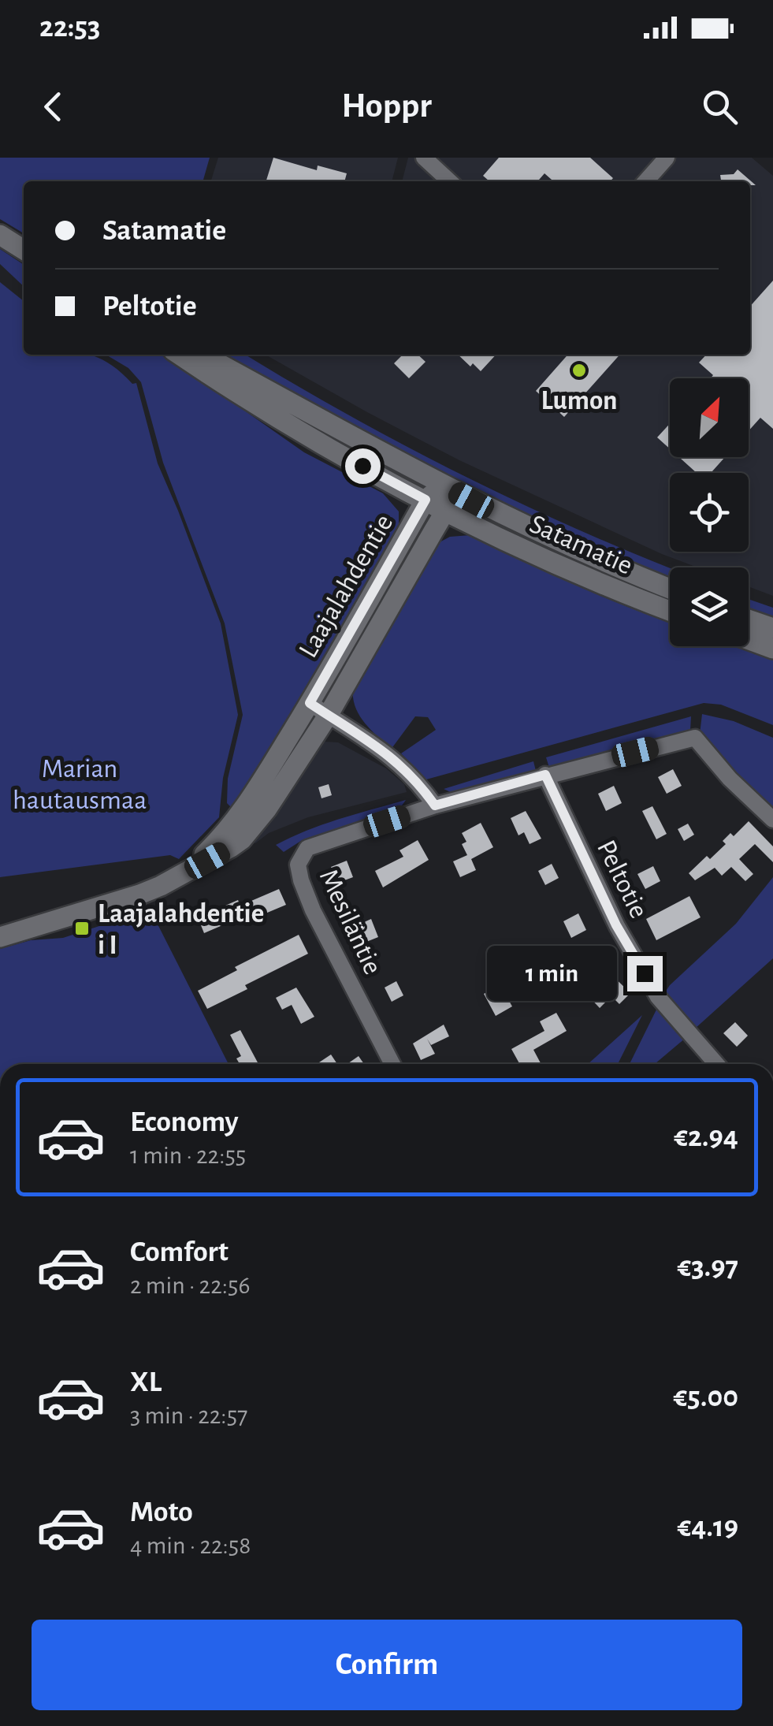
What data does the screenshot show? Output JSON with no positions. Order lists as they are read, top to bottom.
{
  "streets": {
    "main road": ["Satamatie", "Laajalahdentie"],
    "street": ["Peltotie", "Mesiläntie"]
  },
  "crossings": [
    ["Satamatie", "Laajalahdentie"],
    ["Peltotie", "Mesiläntie"]
  ],
  "parks": ["Marian hautausmaa"],
  "places": {
    "other": ["Lumon"],
    "transit": ["Laajalahdentie i I"]
  },
  "north": "top right",
  "page": {
    "status": "22:53",
    "header": "Hoppr",
    "banner": ["Satamatie", "Peltotie"],
    "bubble": "1 min",
    "list": [
      {
        "name": "Economy",
        "note": "1 min · 22:55",
        "value": "€2.94"
      },
      {
        "name": "Comfort",
        "note": "2 min · 22:56",
        "value": "€3.97"
      },
      {
        "name": "XL",
        "note": "3 min · 22:57",
        "value": "€5.00"
      },
      {
        "name": "Moto",
        "note": "4 min · 22:58",
        "value": "€4.19"
      }
    ],
    "buttons": "Confirm"
  }
}
